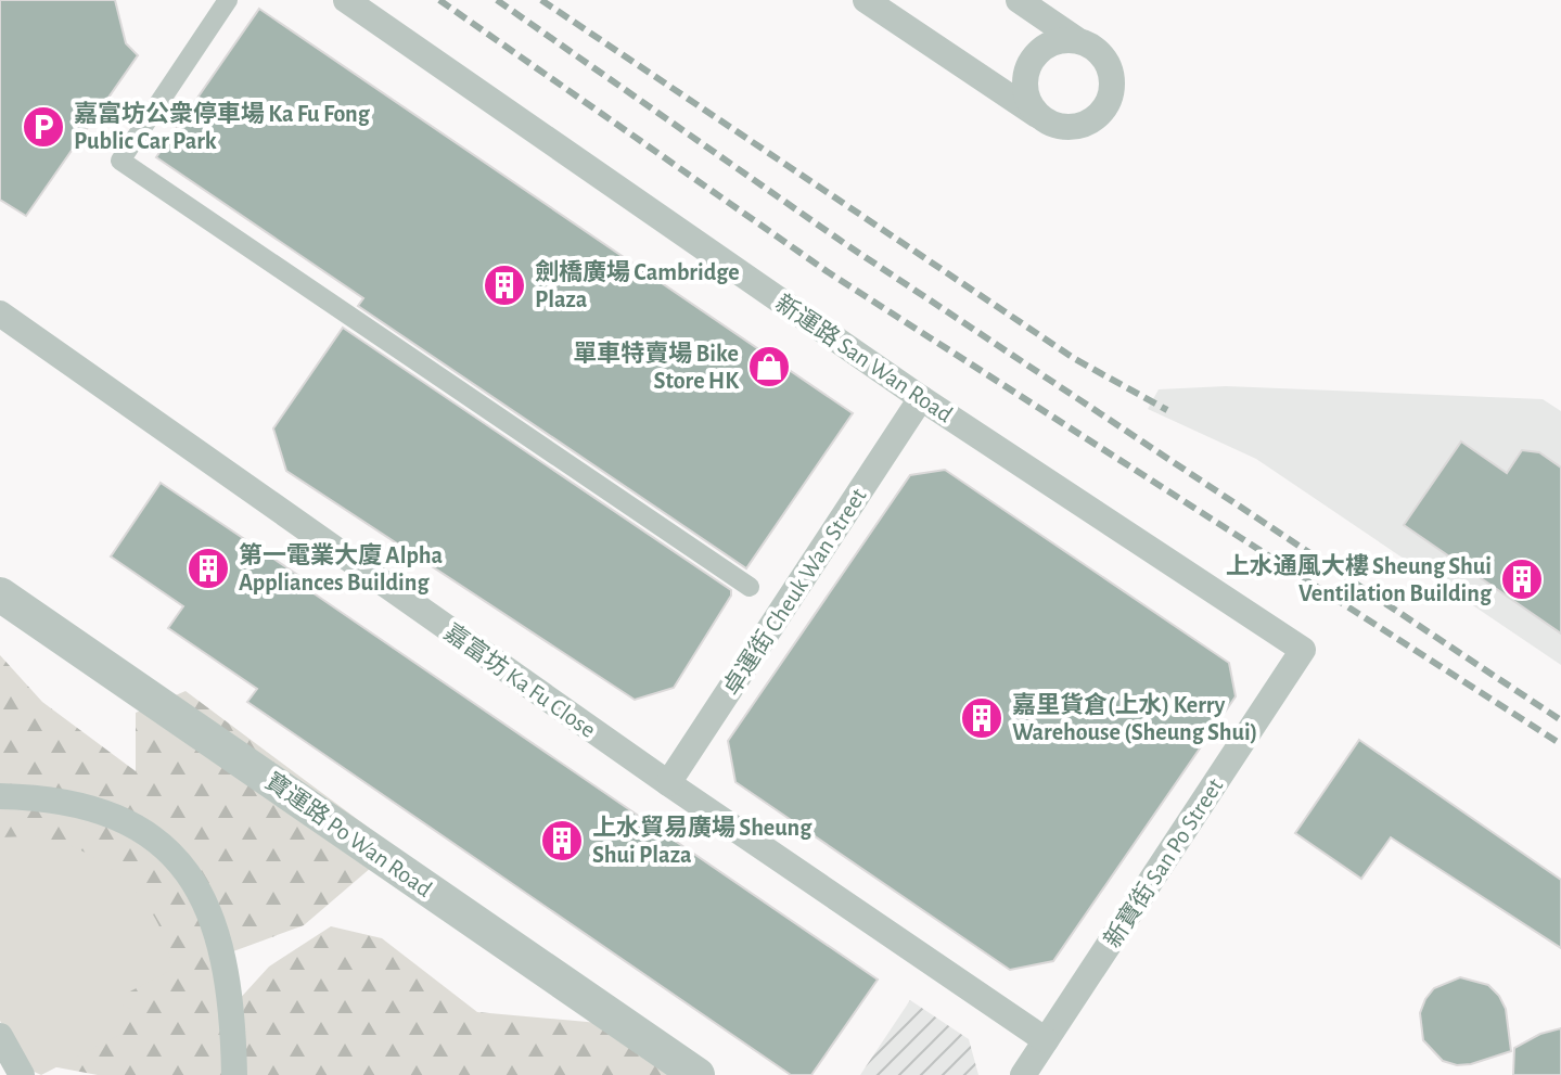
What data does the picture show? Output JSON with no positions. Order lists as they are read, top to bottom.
{
  "streets": {
    "street": [
      "新運路 San Wan Road",
      "卓運街 Cheuk Wan Street",
      "嘉富坊 Ka Fu Close",
      "寶運路 Po Wan Road",
      "新寶街 San Po Street"
    ]
  },
  "crossings": [
    ["新運路 San Wan Road", "卓運街 Cheuk Wan Street"],
    ["新運路 San Wan Road", "新寶街 San Po Street"],
    ["卓運街 Cheuk Wan Street", "嘉富坊 Ka Fu Close"],
    ["嘉富坊 Ka Fu Close", "新寶街 San Po Street"]
  ],
  "places": {
    "parking": ["嘉富坊公衆停車場 Ka Fu Fong Public Car Park"],
    "building": [
      "劍橋廣場 Cambridge Plaza",
      "第一電業大廈 Alpha Appliances Building",
      "上水通風大樓 Sheung Shui Ventilation Building",
      "嘉里貨倉(上水) Kerry Warehouse (Sheung Shui)",
      "上水貿易廣場 Sheung Shui Plaza"
    ],
    "shop": ["單車特賣場 Bike Store HK"]
  }
}
